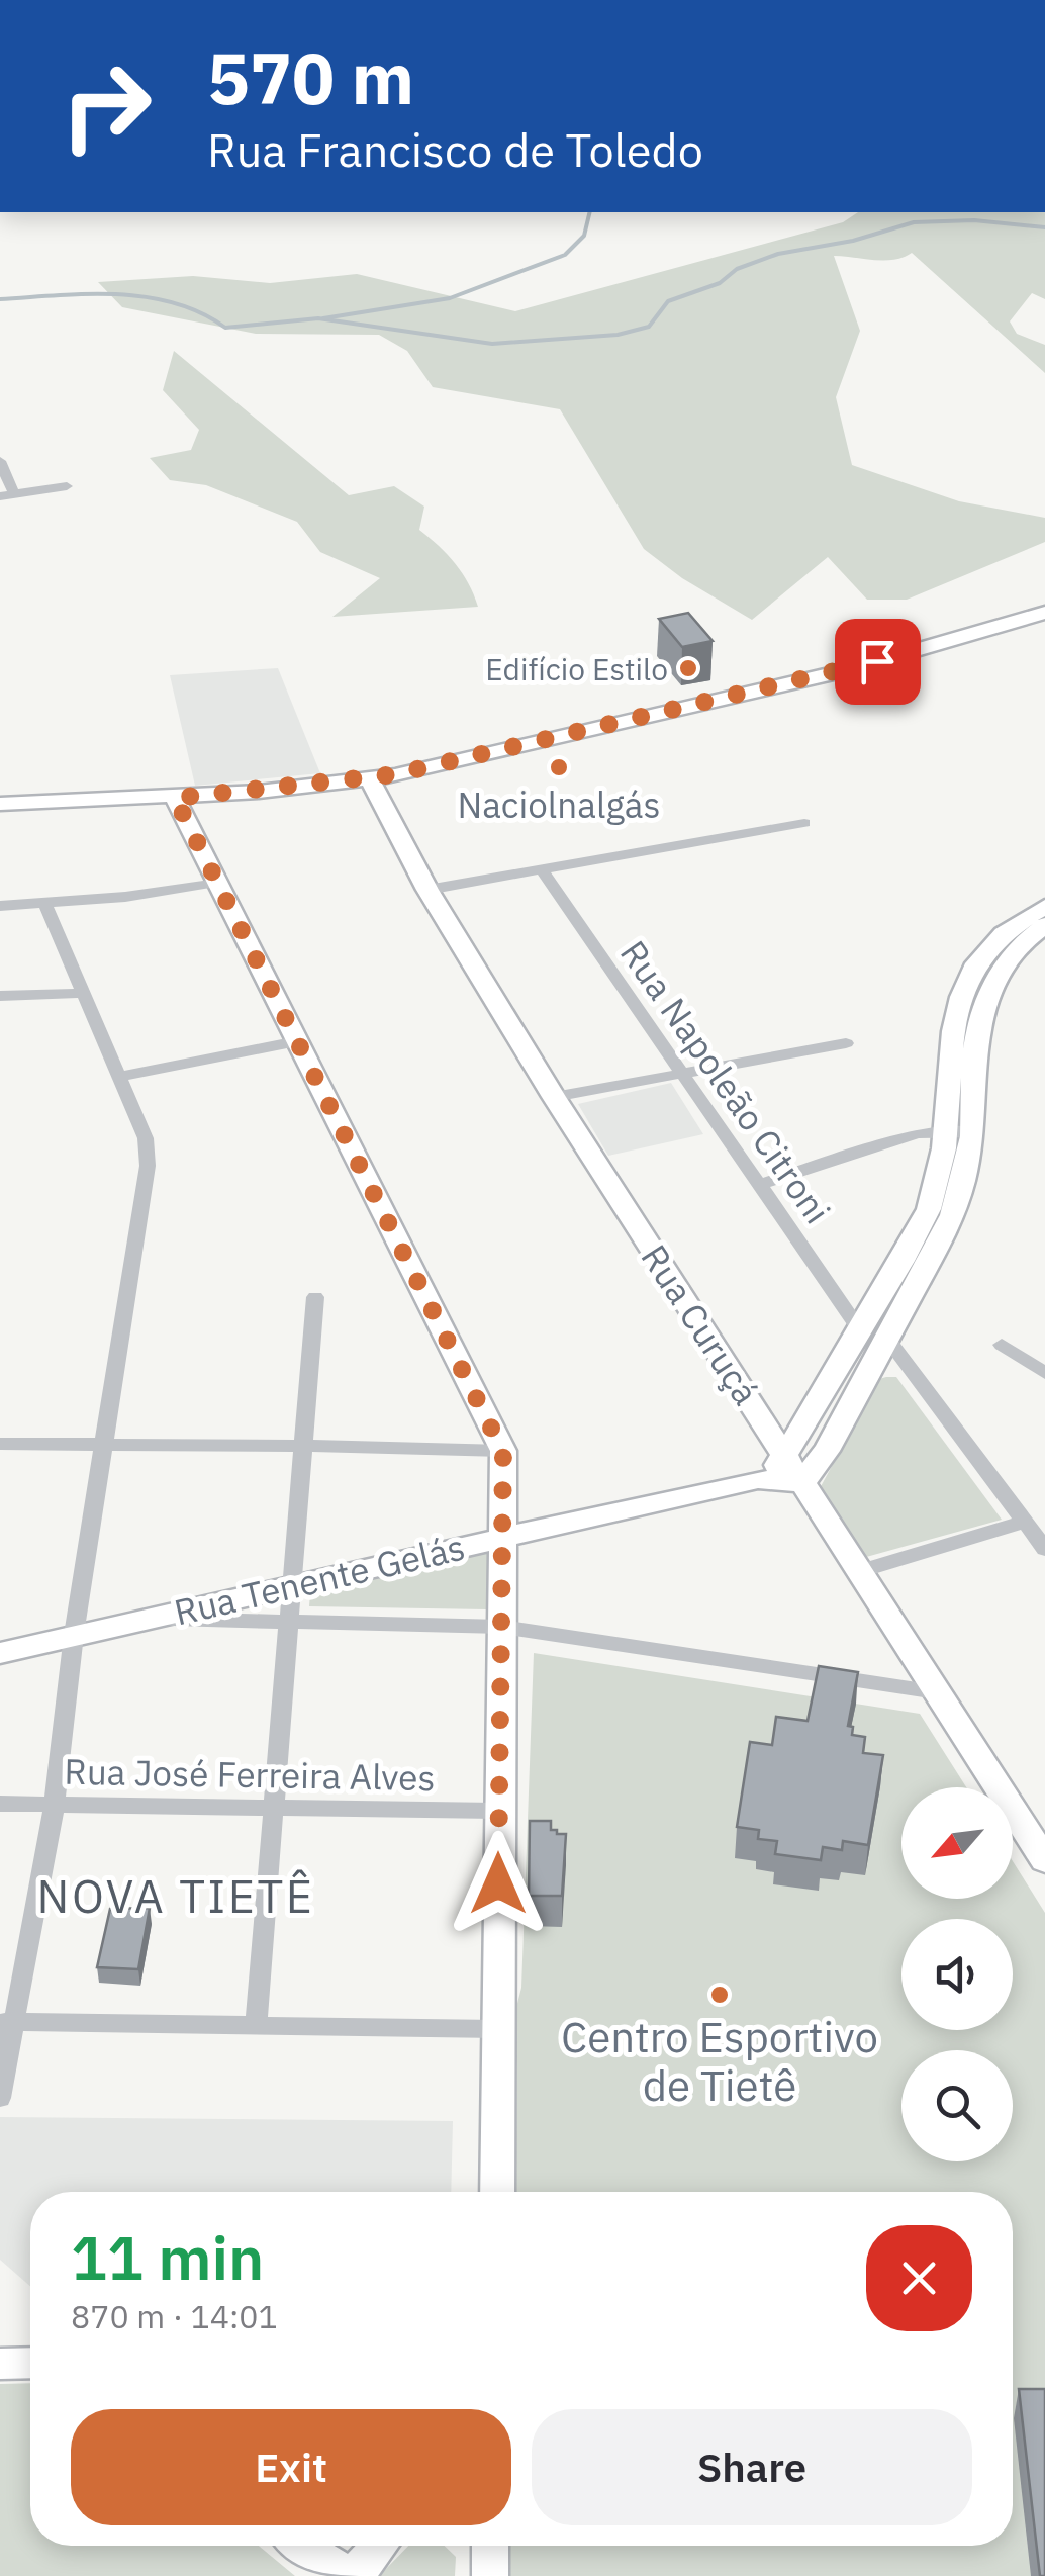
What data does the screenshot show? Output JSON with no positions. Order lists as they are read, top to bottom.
{
  "streets": {
    "street": [
      "Rua Napoleão Citroni",
      "Rua Curuçá",
      "Rua Tenente Gelás",
      "Rua José Ferreira Alves"
    ]
  },
  "crossings": [
    ["Rua Napoleão Citroni", "Rua Tenente Gelás"],
    ["Rua Curuçá", "Rua Tenente Gelás"]
  ],
  "districts": ["NOVA TIETÊ"],
  "places": ["Edifício Estilo", "Naciolnalgás", "Centro Esportivo de Tietê"],
  "north": "bottom left",
  "page": {
    "turn": ["570 m", "Rua Francisco de Toledo"],
    "heading": ["11 min", "870 m · 14:01"],
    "buttons": ["Exit", "Share"]
  }
}
